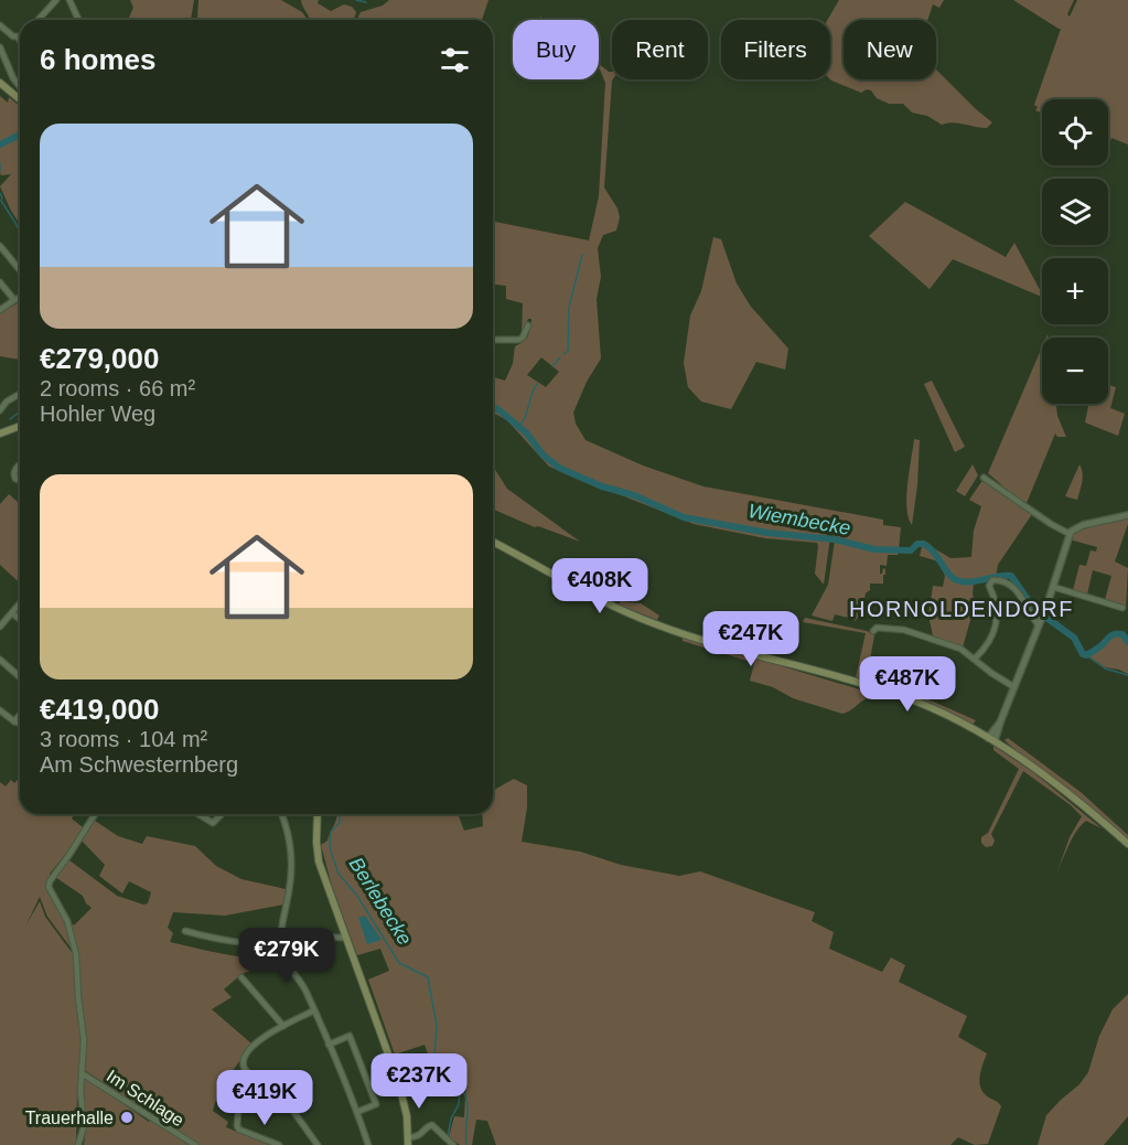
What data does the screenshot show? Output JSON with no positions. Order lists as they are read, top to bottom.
{
  "streets": {
    "street": ["Im Schlage"]
  },
  "districts": ["HORNOLDENDORF"],
  "water": ["Wiembecke", "Berlebecke"],
  "places": ["Trauerhalle"],
  "page": {
    "chip": [
      "Buy",
      "Rent",
      "Filters",
      "New"
    ],
    "heading": "6 homes",
    "map_buttons": ["+", "−"],
    "list": [
      {
        "name": "€279,000",
        "note": "2 rooms · 66 m² · Hohler Weg"
      },
      {
        "name": "€419,000",
        "note": "3 rooms · 104 m² · Am Schwesternberg"
      }
    ],
    "price": [
      "€408K",
      "€247K",
      "€487K",
      "€279K",
      "€237K",
      "€419K"
    ]
  }
}
